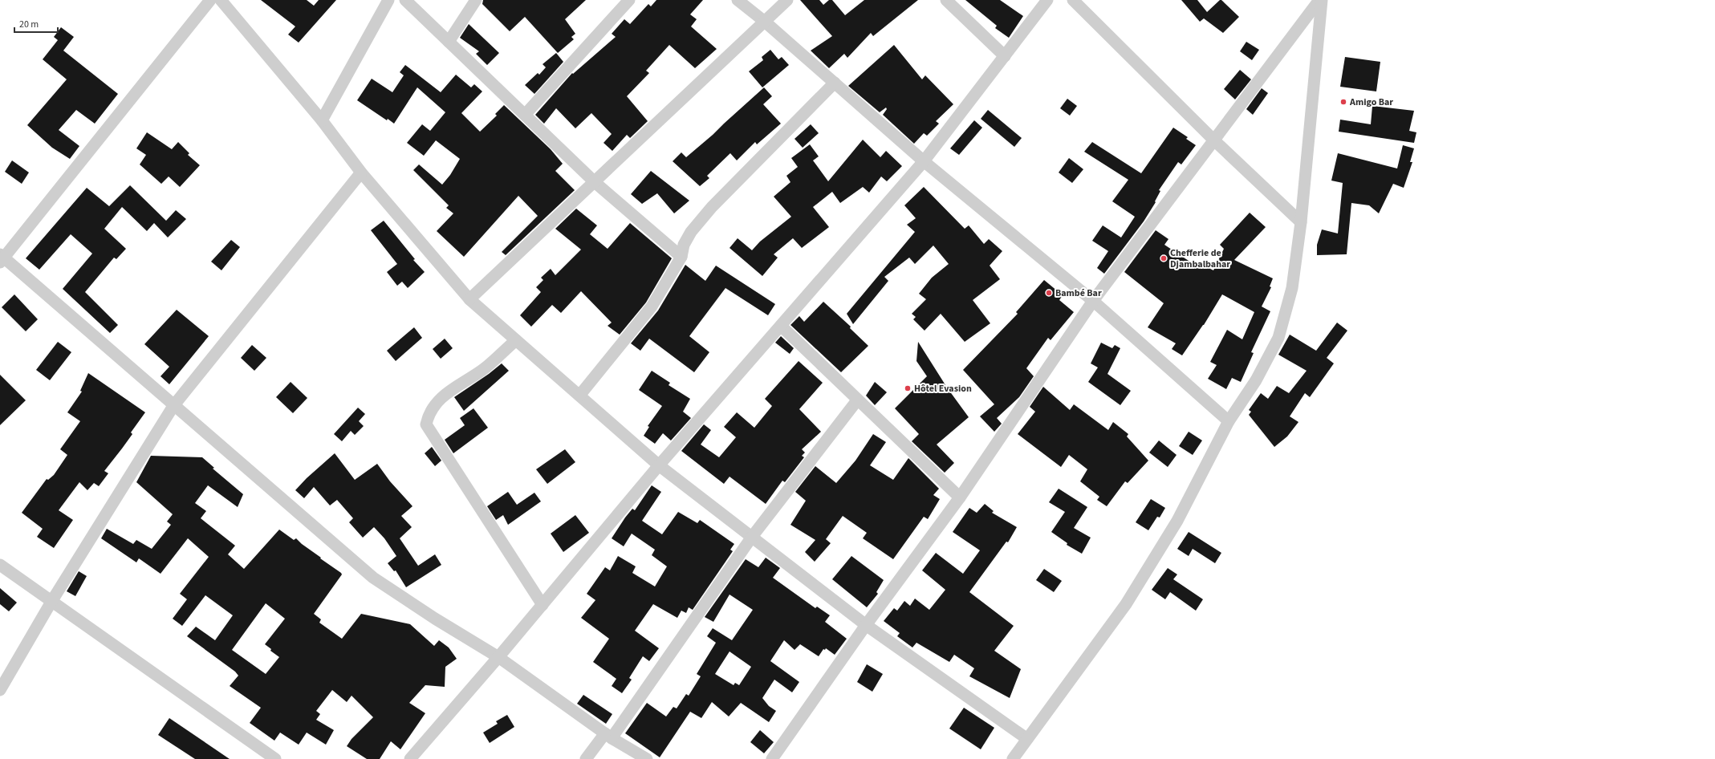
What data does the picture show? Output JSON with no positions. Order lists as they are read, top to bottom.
{
  "places": [
    "Amigo Bar",
    "Chefferie de Djambalbahar",
    "Bambé Bar",
    "Hôtel Evasion"
  ],
  "scale_bar": "20 m"
}
